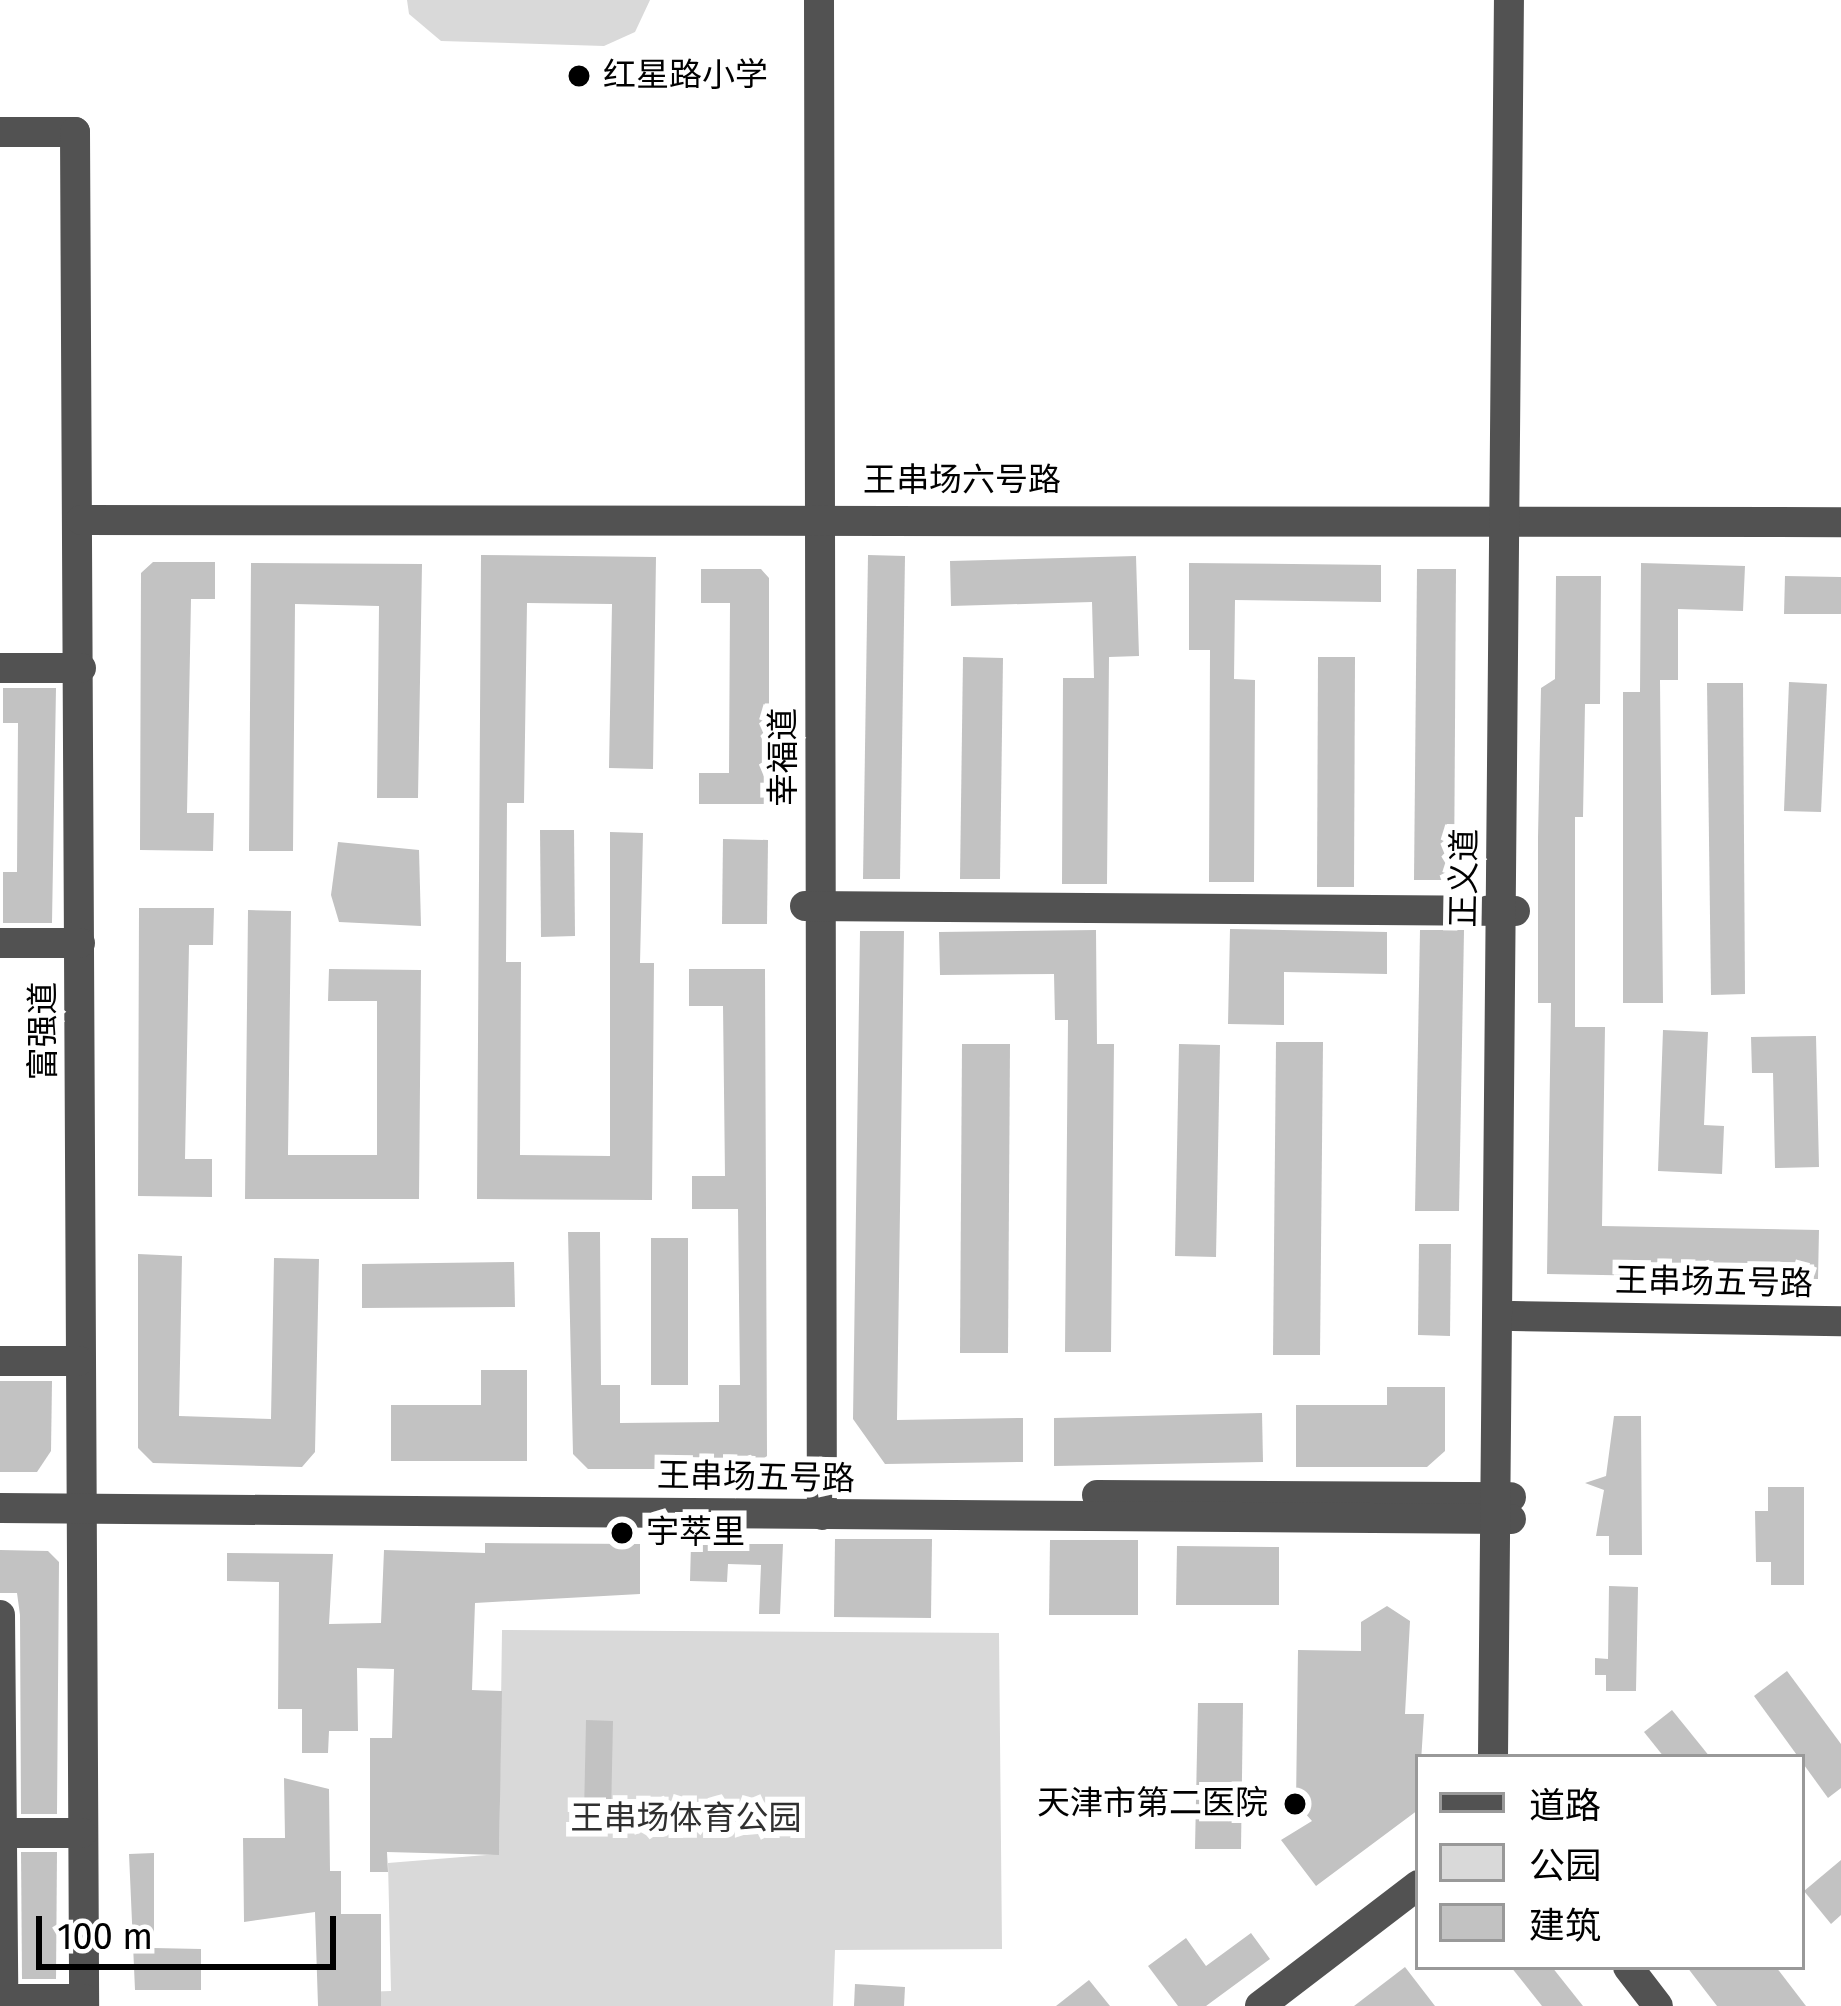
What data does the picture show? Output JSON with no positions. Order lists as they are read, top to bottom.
{
  "streets": {
    "street": [
      "王串场六号路",
      "幸福道",
      "正义道",
      "富强道",
      "王串场五号路"
    ]
  },
  "crossings": [
    ["王串场六号路", "幸福道"],
    ["王串场六号路", "正义道"],
    ["王串场六号路", "富强道"],
    ["幸福道", "王串场五号路"],
    ["正义道", "王串场五号路"],
    ["富强道", "王串场五号路"]
  ],
  "parks": ["王串场体育公园"],
  "places": ["红星路小学", "宇萃里", "天津市第二医院"],
  "legend": ["道路", "公园", "建筑"],
  "scale_bar": "100 m"
}
